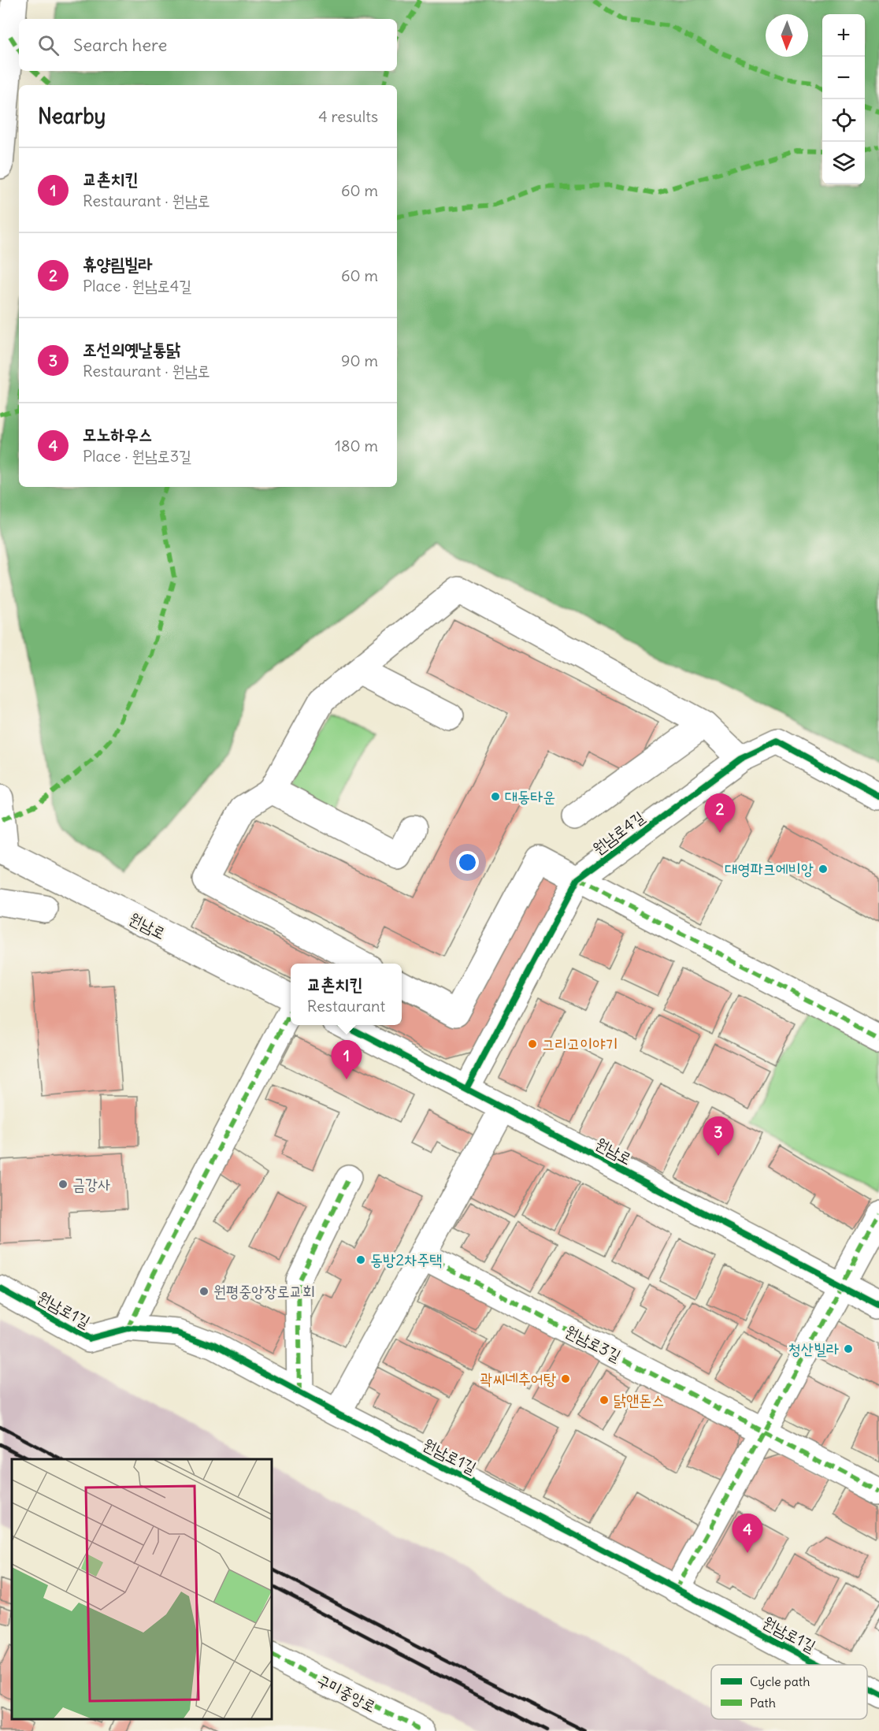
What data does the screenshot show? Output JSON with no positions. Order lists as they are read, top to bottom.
{
  "streets": {
    "street": [
      "원남로4길",
      "원남로",
      "원남로1길",
      "원남로3길",
      "구미중앙로"
    ]
  },
  "crossings": [
    ["원남로4길", "원남로"]
  ],
  "places": [
    "대동타운",
    "대영파크에비앙",
    "그리고이야기",
    "금강사",
    "동방2차주택",
    "원평중앙장로교회",
    "청산빌라",
    "곽씨네추어탕",
    "닭앤돈스"
  ],
  "legend": ["Cycle path", "Path"],
  "north": "bottom",
  "page": {
    "map_buttons": ["+", "−"],
    "search": "Search here",
    "heading": ["Nearby", "4 results"],
    "list": [
      {
        "mark": "1",
        "name": "교촌치킨",
        "note": "Restaurant · 원남로",
        "value": "60 m"
      },
      {
        "mark": "2",
        "name": "휴양림빌라",
        "note": "Place · 원남로4길",
        "value": "60 m"
      },
      {
        "mark": "3",
        "name": "조선의옛날통닭",
        "note": "Restaurant · 원남로",
        "value": "90 m"
      },
      {
        "mark": "4",
        "name": "모노하우스",
        "note": "Place · 원남로3길",
        "value": "180 m"
      }
    ],
    "pins": [
      "2",
      "1",
      "3",
      "4"
    ],
    "popup": ["교촌치킨", "Restaurant"]
  }
}
